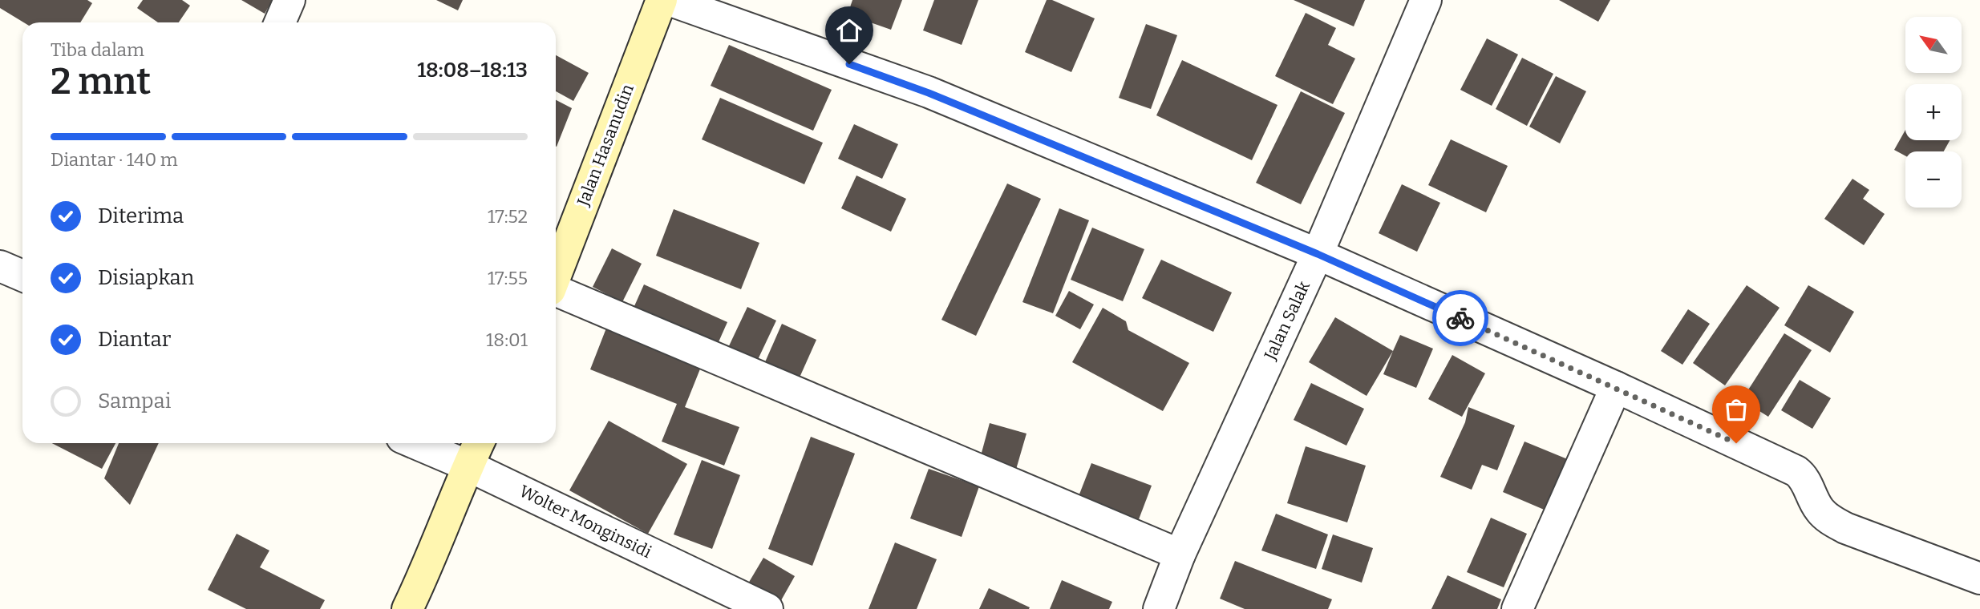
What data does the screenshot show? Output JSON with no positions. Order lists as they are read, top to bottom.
{
  "streets": {
    "main road": ["Jalan Hasanudin"],
    "street": ["Jalan Salak", "Wolter Monginsidi"]
  },
  "north": "top left",
  "page": {
    "map_buttons": ["+", "−"],
    "heading": ["2 mnt", "Tiba dalam", "18:08–18:13"],
    "bar": "Diantar · 140 m",
    "list": [
      ["Diterima", "17:52"],
      ["Disiapkan", "17:55"],
      ["Diantar", "18:01"],
      "Sampai"
    ]
  }
}
